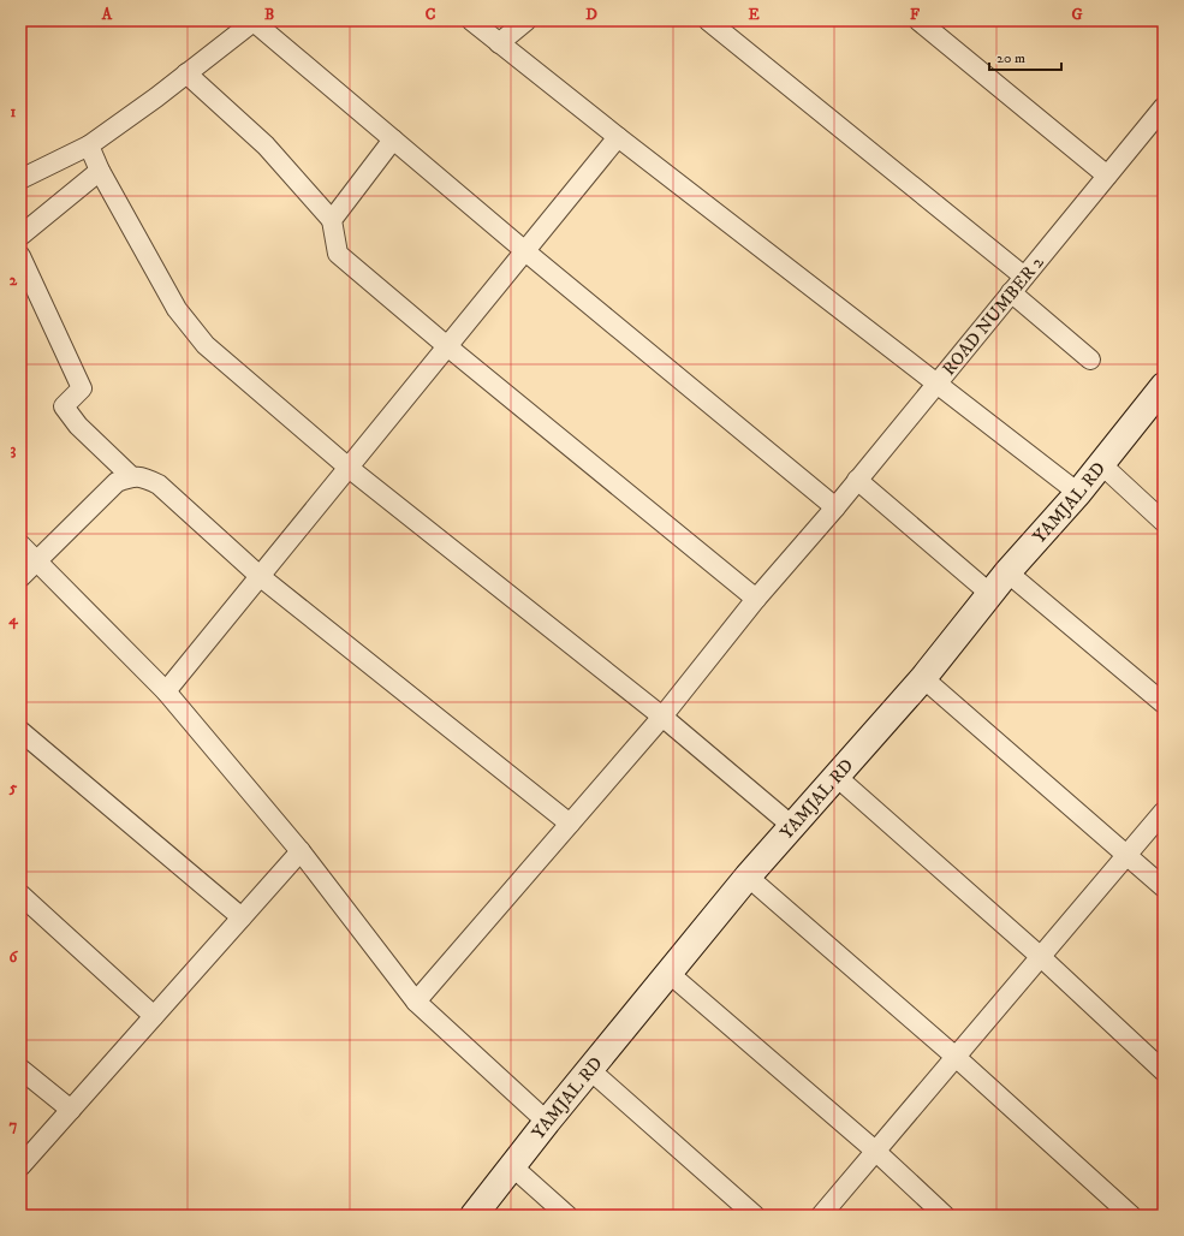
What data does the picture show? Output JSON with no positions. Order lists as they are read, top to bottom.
{
  "streets": {
    "main road": ["YAMJAL RD"],
    "street": ["ROAD NUMBER 2"]
  },
  "crossings": [
    ["ROAD NUMBER 2", "YAMJAL RD"]
  ],
  "scale_bar": "20 m",
  "grid": {
    "columns": [
      "A",
      "B",
      "C",
      "D",
      "E",
      "F",
      "G"
    ],
    "rows": [
      "1",
      "2",
      "3",
      "4",
      "5",
      "6",
      "7"
    ]
  }
}
